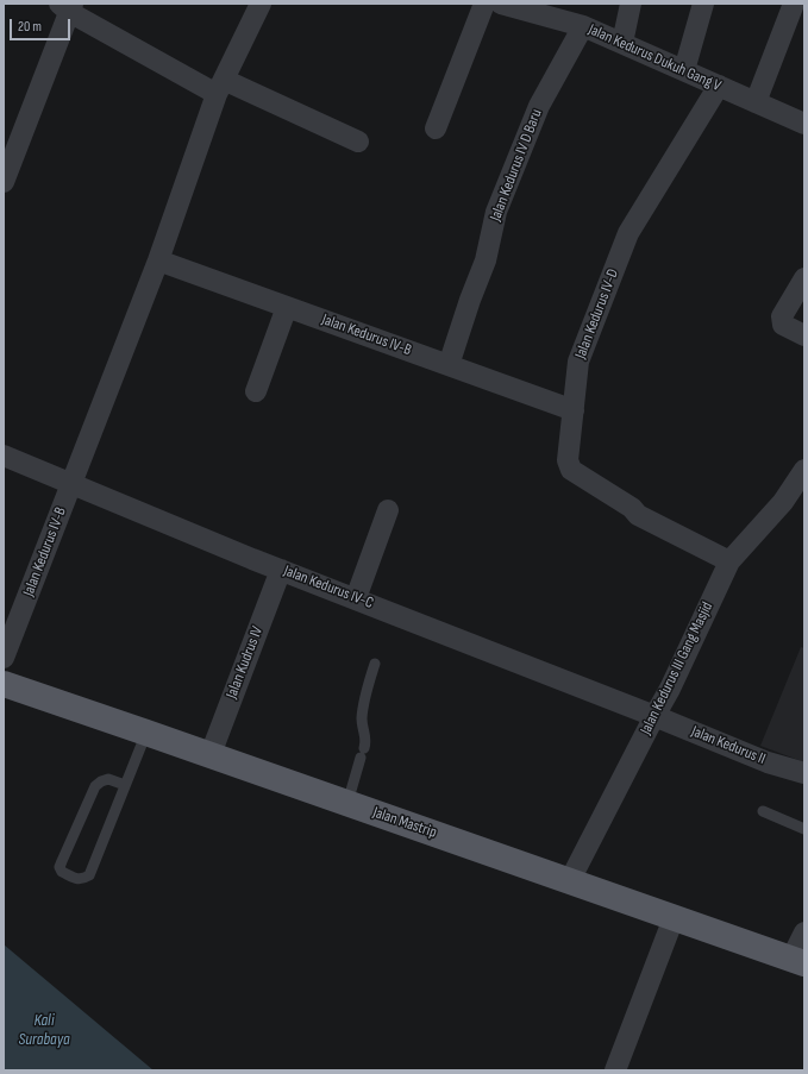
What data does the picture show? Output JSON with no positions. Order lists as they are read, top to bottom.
{
  "streets": {
    "main road": ["Jalan Mastrip"],
    "street": [
      "Jalan Kedurus Dukuh Gang V",
      "Jalan Kedurus IV D Baru",
      "Jalan Kedurus IV-D",
      "Jalan Kedurus IV-B",
      "Jalan Kedurus IV-C",
      "Jalan Kudrus IV",
      "Jalan Kedurus III Gang Masjid",
      "Jalan Kedurus II"
    ]
  },
  "crossings": [
    ["Jalan Kedurus Dukuh Gang V", "Jalan Kedurus IV D Baru"],
    ["Jalan Kedurus Dukuh Gang V", "Jalan Kedurus IV-D"],
    ["Jalan Kedurus IV D Baru", "Jalan Kedurus IV-B"],
    ["Jalan Kedurus IV-D", "Jalan Kedurus IV-B"],
    ["Jalan Kedurus IV-D", "Jalan Kedurus III Gang Masjid"],
    ["Jalan Kedurus IV-B", "Jalan Kedurus IV-C"],
    ["Jalan Kedurus IV-C", "Jalan Kudrus IV"],
    ["Jalan Kedurus IV-C", "Jalan Kedurus III Gang Masjid"],
    ["Jalan Kedurus IV-C", "Jalan Kedurus II"],
    ["Jalan Kudrus IV", "Jalan Mastrip"],
    ["Jalan Kedurus III Gang Masjid", "Jalan Kedurus II"],
    ["Jalan Kedurus III Gang Masjid", "Jalan Mastrip"]
  ],
  "water": ["Kali Surabaya"],
  "scale_bar": "20 m"
}
